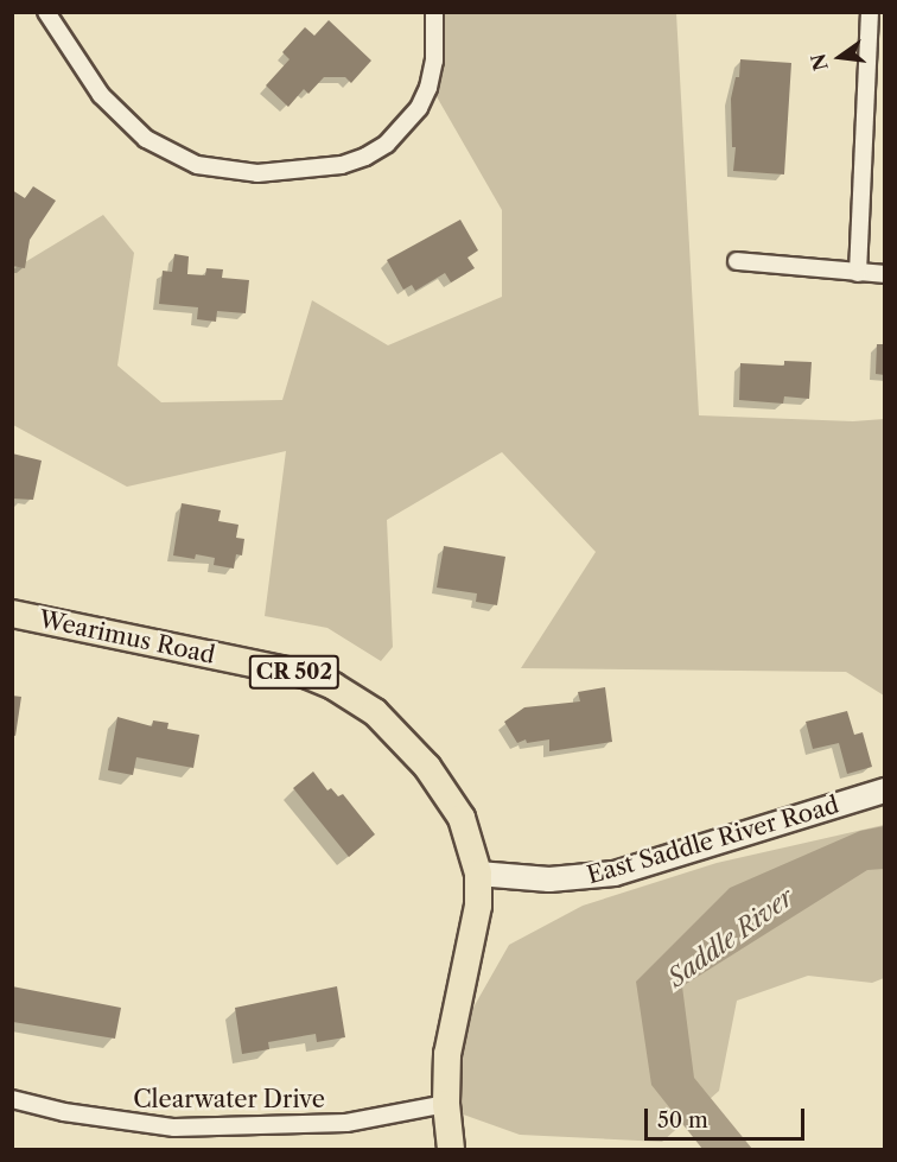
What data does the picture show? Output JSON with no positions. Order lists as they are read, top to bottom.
{
  "streets": {
    "main road": ["Wearimus Road", "CR 502", "East Saddle River Road"],
    "street": ["Clearwater Drive"]
  },
  "crossings": [
    ["Wearimus Road", "CR 502"],
    ["Wearimus Road", "East Saddle River Road"],
    ["CR 502", "East Saddle River Road"],
    ["CR 502", "Clearwater Drive"]
  ],
  "water": ["Saddle River"],
  "scale_bar": "50 m",
  "north": "left"
}
